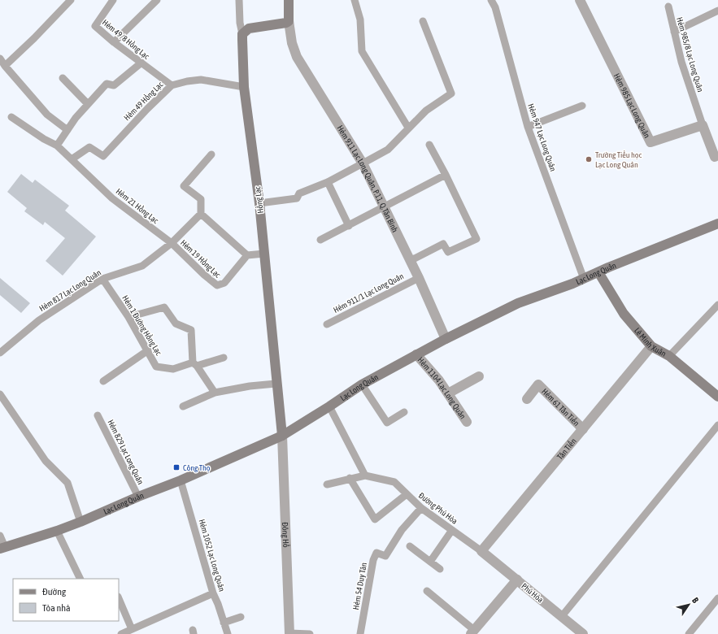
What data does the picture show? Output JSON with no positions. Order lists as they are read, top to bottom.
{
  "streets": {
    "main road": ["Hồng Lạc", "Lạc Long Quân", "Lê Minh Xuân"],
    "street": [
      "Hẻm 985 Lạc Long Quân",
      "Hẻm 911 Lạc Long Quân, P.11, Q.Tân Bình",
      "Hẻm 1104 Lạc Long Quân",
      "Hẻm 61 Tân Tiến",
      "Tân Tiến",
      "Đông Hồ",
      "Phú Hòa"
    ],
    "lane": [
      "Hẻm 49/8 Hồng Lạc",
      "Hẻm 985/8 Lạc Long Quân",
      "Hẻm 49 Hồng Lạc",
      "Hẻm 947 Lạc Long Quân",
      "Hẻm 21 Hồng Lạc",
      "Hẻm 19 Hồng Lạc",
      "Hẻm 817 Lạc Long Quân",
      "Hẻm 911/1 Lạc Long Quân",
      "Hẻm 1 Đường Hồng Lạc",
      "Hẻm 829 Lạc Long Quân",
      "Đường Phú Hòa",
      "Hẻm 1052 Lạc Long Quân",
      "Hẻm 54 Duy Tân"
    ]
  },
  "crossings": [
    ["Hẻm 49/8 Hồng Lạc", "Hẻm 49 Hồng Lạc"],
    ["Hẻm 985/8 Lạc Long Quân", "Hẻm 985 Lạc Long Quân"],
    ["Hẻm 49 Hồng Lạc", "Hồng Lạc"],
    ["Hẻm 49 Hồng Lạc", "Hẻm 21 Hồng Lạc"],
    ["Hẻm 947 Lạc Long Quân", "Lạc Long Quân"],
    ["Hẻm 911 Lạc Long Quân, P.11, Q.Tân Bình", "Lạc Long Quân"],
    ["Hẻm 911 Lạc Long Quân, P.11, Q.Tân Bình", "Hẻm 911/1 Lạc Long Quân"],
    ["Hồng Lạc", "Lạc Long Quân"],
    ["Hồng Lạc", "Đông Hồ"],
    ["Hẻm 21 Hồng Lạc", "Hẻm 19 Hồng Lạc"],
    ["Hẻm 21 Hồng Lạc", "Hẻm 817 Lạc Long Quân"],
    ["Hẻm 19 Hồng Lạc", "Hẻm 817 Lạc Long Quân"],
    ["Lạc Long Quân", "Lê Minh Xuân"],
    ["Lạc Long Quân", "Hẻm 1104 Lạc Long Quân"],
    ["Lạc Long Quân", "Hẻm 829 Lạc Long Quân"],
    ["Lạc Long Quân", "Đông Hồ"],
    ["Lạc Long Quân", "Hẻm 1052 Lạc Long Quân"],
    ["Hẻm 817 Lạc Long Quân", "Hẻm 1 Đường Hồng Lạc"],
    ["Lê Minh Xuân", "Tân Tiến"],
    ["Hẻm 61 Tân Tiến", "Tân Tiến"],
    ["Tân Tiến", "Đường Phú Hòa"],
    ["Tân Tiến", "Phú Hòa"],
    ["Đường Phú Hòa", "Hẻm 54 Duy Tân"],
    ["Đường Phú Hòa", "Phú Hòa"]
  ],
  "places": {
    "other": ["Trường Tiểu học Lạc Long Quân"],
    "transit": ["Công Thọ"]
  },
  "legend": ["Đường", "Tòa nhà"],
  "north": "top right"
}
